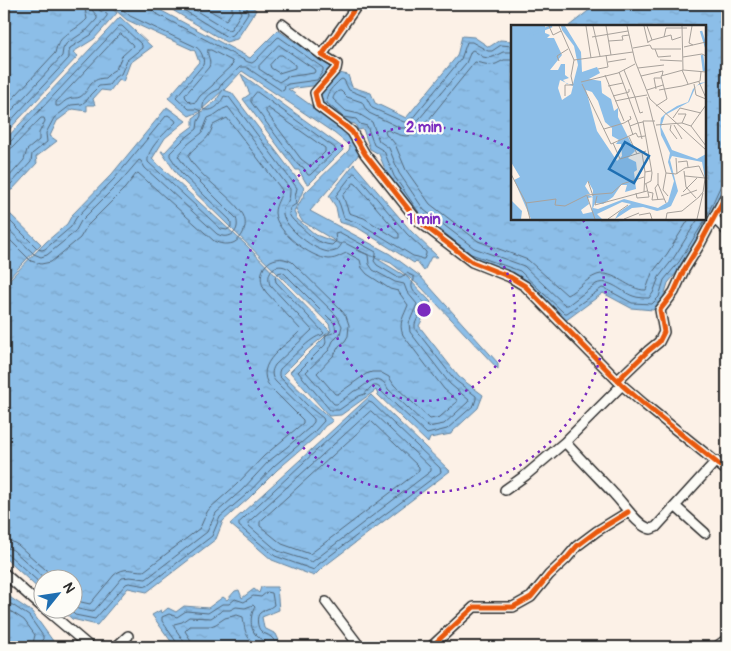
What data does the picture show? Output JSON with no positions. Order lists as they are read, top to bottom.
{
  "north": "top right",
  "rings": ["2 min", "1 min"]
}
